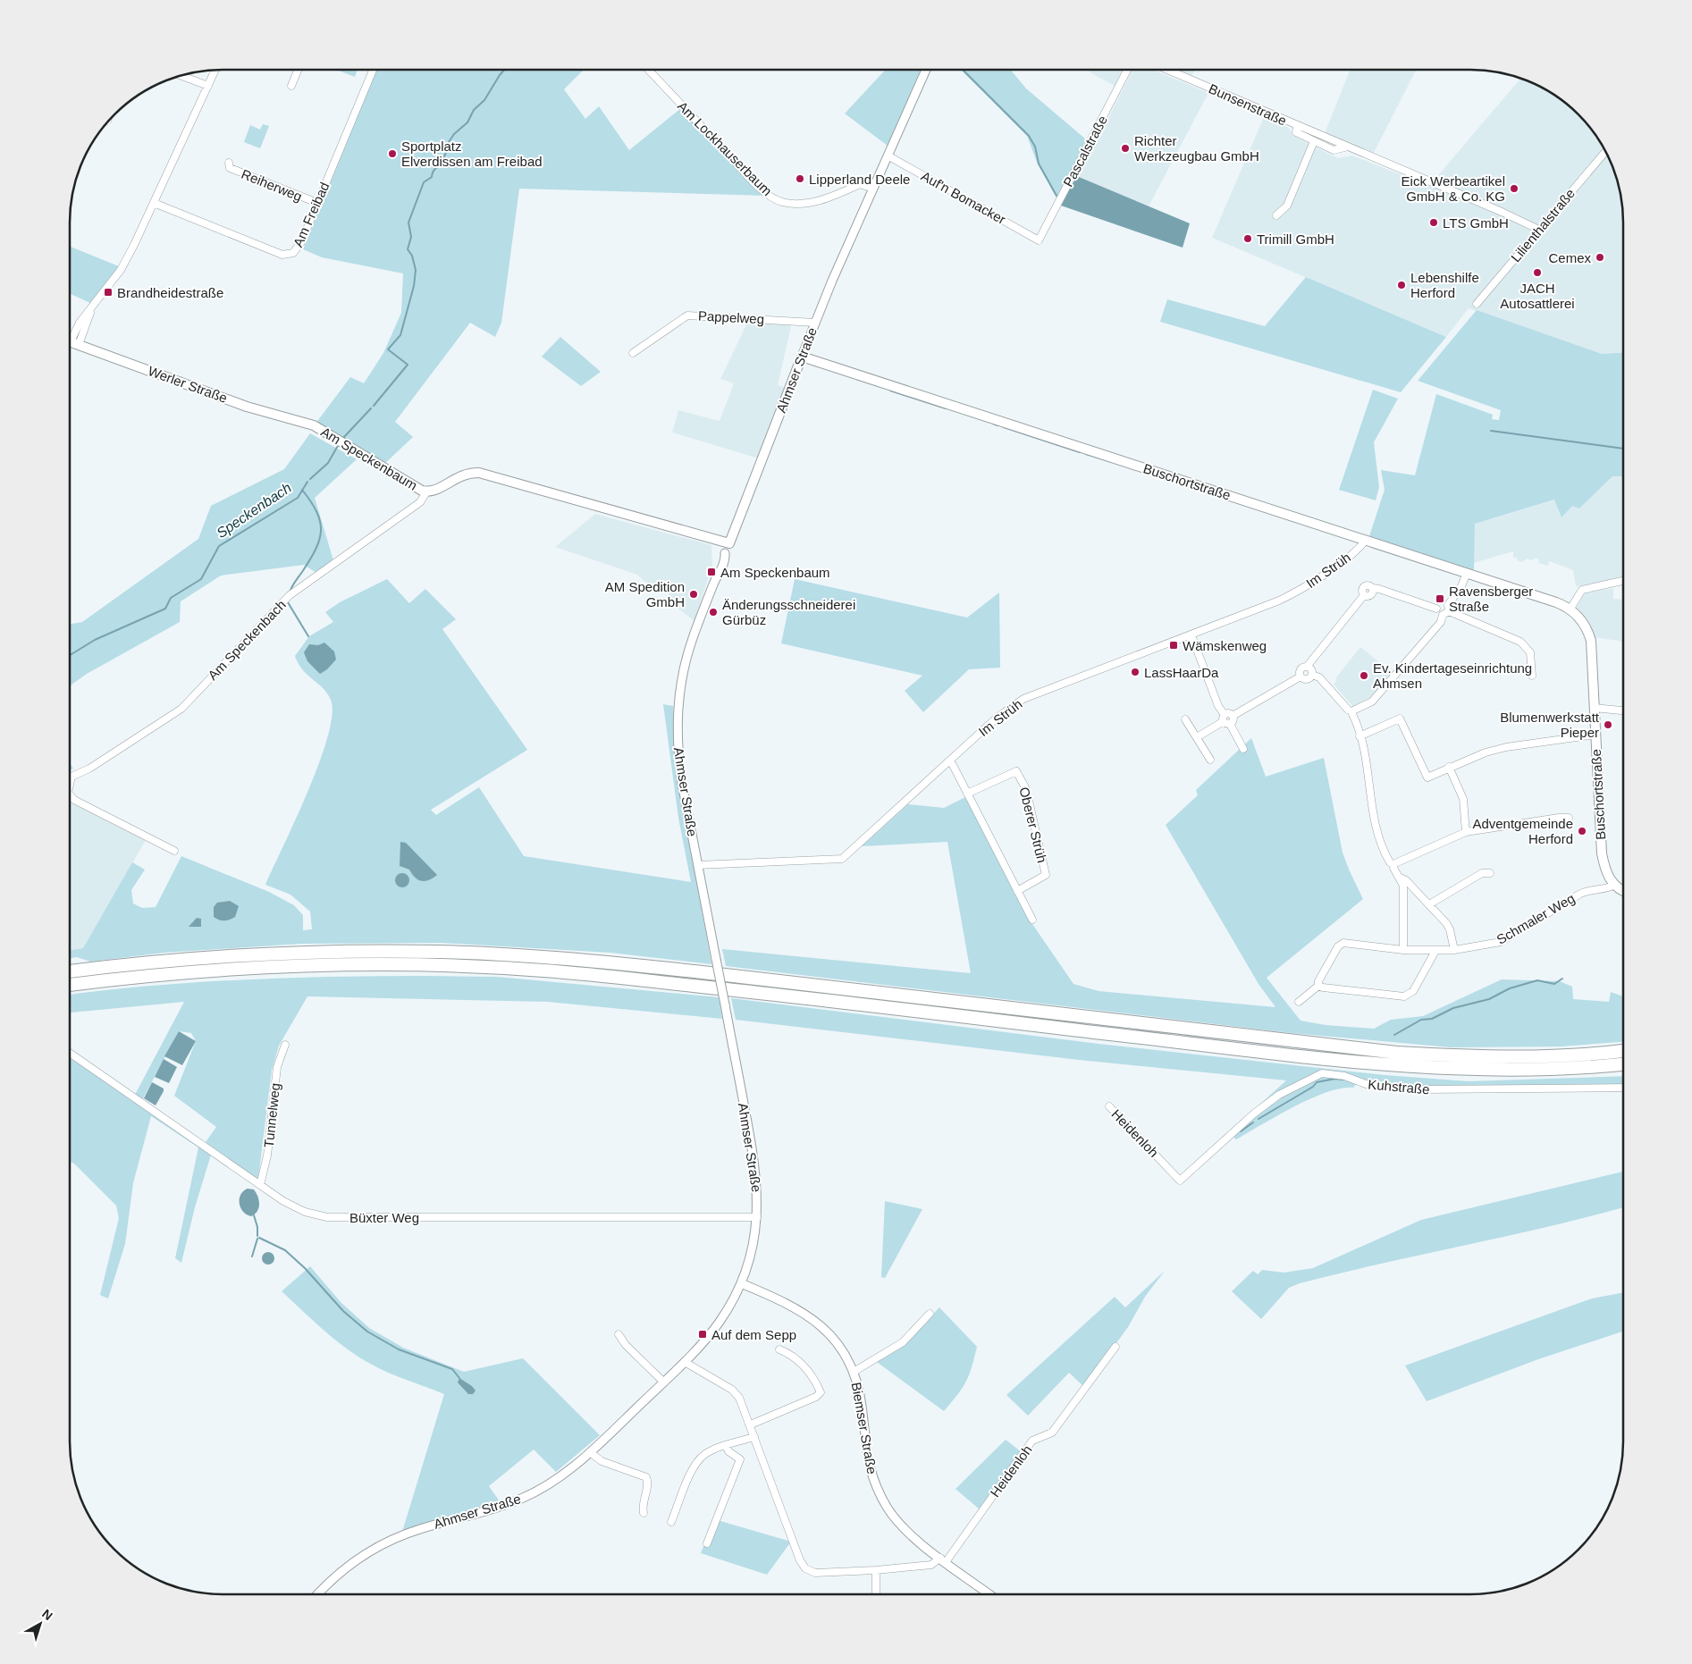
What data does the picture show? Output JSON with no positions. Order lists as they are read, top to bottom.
{
  "streets": {
    "main road": [
      "Ahmser Straße",
      "Werler Straße",
      "Am Speckenbaum",
      "Buschortstraße"
    ],
    "street": [
      "Bunsenstraße",
      "Am Lockhauserbaum",
      "Pascalstraße",
      "Reiherweg",
      "Auf'n Bomacker",
      "Am Freibad",
      "Lilienthalstraße",
      "Pappelweg",
      "Im Strüh",
      "Am Speckenbach",
      "Oberer Strüh",
      "Schmaler Weg",
      "Kuhstraße",
      "Tunnelweg",
      "Heidenloh",
      "Büxter Weg",
      "Biemser Straße"
    ]
  },
  "crossings": [
    ["Bunsenstraße", "Lilienthalstraße"],
    ["Am Lockhauserbaum", "Ahmser Straße"],
    ["Pascalstraße", "Auf'n Bomacker"],
    ["Reiherweg", "Am Freibad"],
    ["Auf'n Bomacker", "Ahmser Straße"],
    ["Pappelweg", "Ahmser Straße"],
    ["Ahmser Straße", "Am Speckenbaum"],
    ["Ahmser Straße", "Buschortstraße"],
    ["Ahmser Straße", "Im Strüh"],
    ["Ahmser Straße", "Büxter Weg"],
    ["Ahmser Straße", "Biemser Straße"],
    ["Werler Straße", "Am Speckenbaum"],
    ["Am Speckenbaum", "Am Speckenbach"],
    ["Buschortstraße", "Im Strüh"],
    ["Buschortstraße", "Schmaler Weg"],
    ["Kuhstraße", "Heidenloh"],
    ["Tunnelweg", "Büxter Weg"],
    ["Heidenloh", "Biemser Straße"]
  ],
  "water": ["Speckenbach"],
  "places": {
    "other": [
      "Richter Werkzeugbau GmbH",
      "Sportplatz Elverdissen am Freibad",
      "Lipperland Deele",
      "Eick Werbeartikel GmbH & Co. KG",
      "LTS GmbH",
      "Trimill GmbH",
      "Cemex",
      "JACH Autosattlerei",
      "Lebenshilfe Herford",
      "AM Spedition GmbH",
      "Änderungsschneiderei Gürbüz",
      "LassHaarDa",
      "Ev. Kindertageseinrichtung Ahmsen",
      "Blumenwerkstatt Pieper",
      "Adventgemeinde Herford"
    ],
    "transit": [
      "Brandheidestraße",
      "Am Speckenbaum",
      "Ravensberger Straße",
      "Wämskenweg",
      "Auf dem Sepp"
    ]
  },
  "north": "top right"
}
